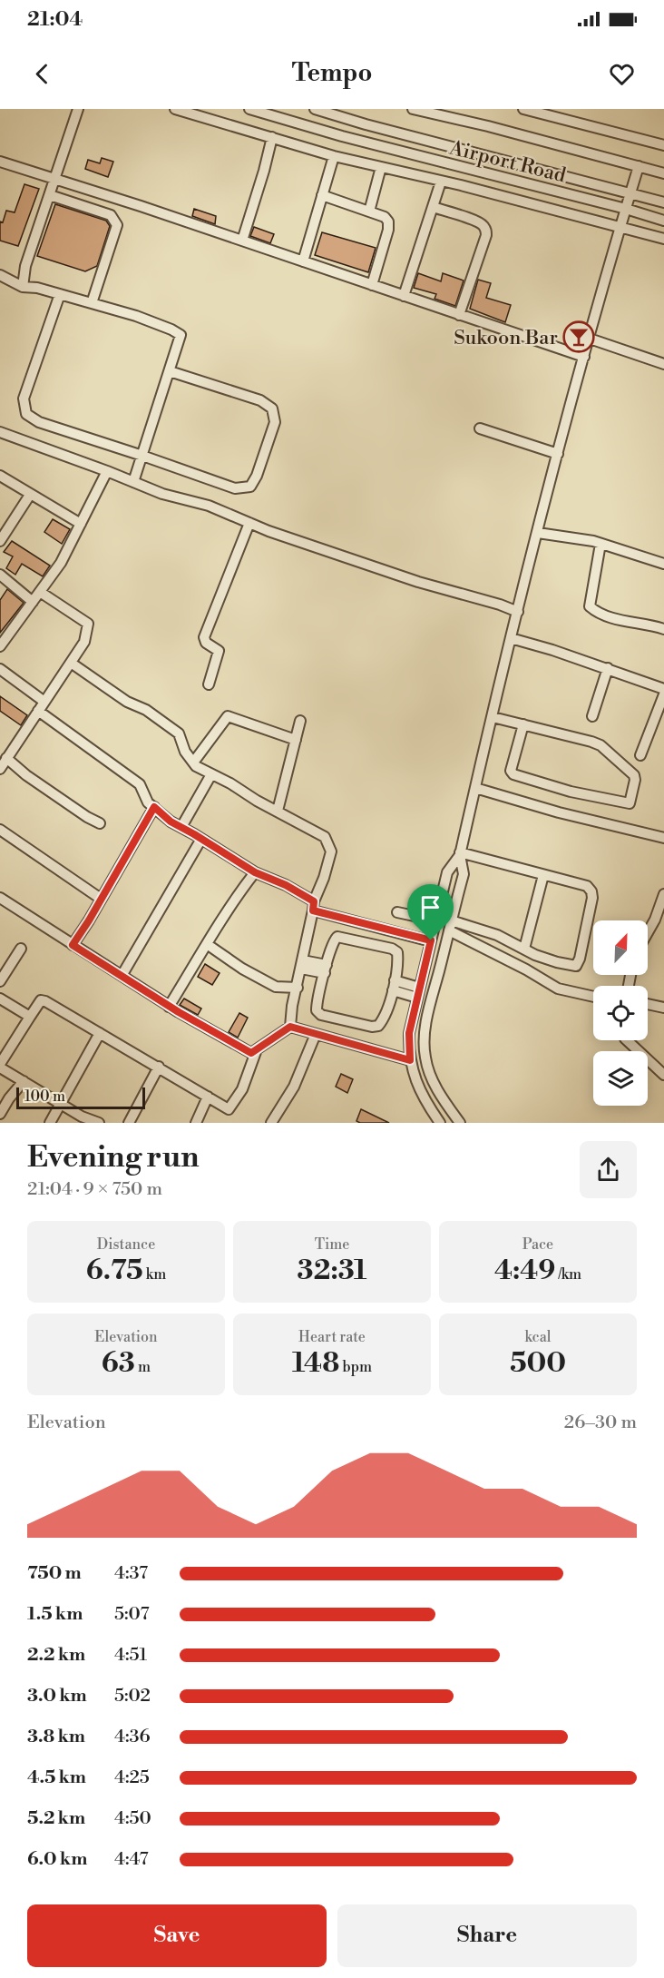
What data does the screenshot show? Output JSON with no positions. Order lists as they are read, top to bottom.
{
  "streets": {
    "street": ["Airport Road"]
  },
  "places": {
    "bar": ["Sukoon Bar"]
  },
  "scale_bar": "100 m",
  "north": "top right",
  "page": {
    "status": "21:04",
    "header": "Tempo",
    "scale": "100 m",
    "heading": ["Evening run", "21:04 · 9 × 750 m"],
    "stats": [
      ["Distance", "6.75 km"],
      ["Time", "32:31"],
      ["Pace", "4:49 /km"],
      ["Elevation", "63 m"],
      ["Heart rate", "148 bpm"],
      ["kcal", "500"]
    ],
    "chart": ["Elevation", "26–30 m"],
    "list": [
      {
        "name": "750 m",
        "note": "4:37"
      },
      {
        "name": "1.5 km",
        "note": "5:07"
      },
      {
        "name": "2.2 km",
        "note": "4:51"
      },
      {
        "name": "3.0 km",
        "note": "5:02"
      },
      {
        "name": "3.8 km",
        "note": "4:36"
      },
      {
        "name": "4.5 km",
        "note": "4:25"
      },
      {
        "name": "5.2 km",
        "note": "4:50"
      },
      {
        "name": "6.0 km",
        "note": "4:47"
      }
    ],
    "buttons": ["Save", "Share"]
  }
}
